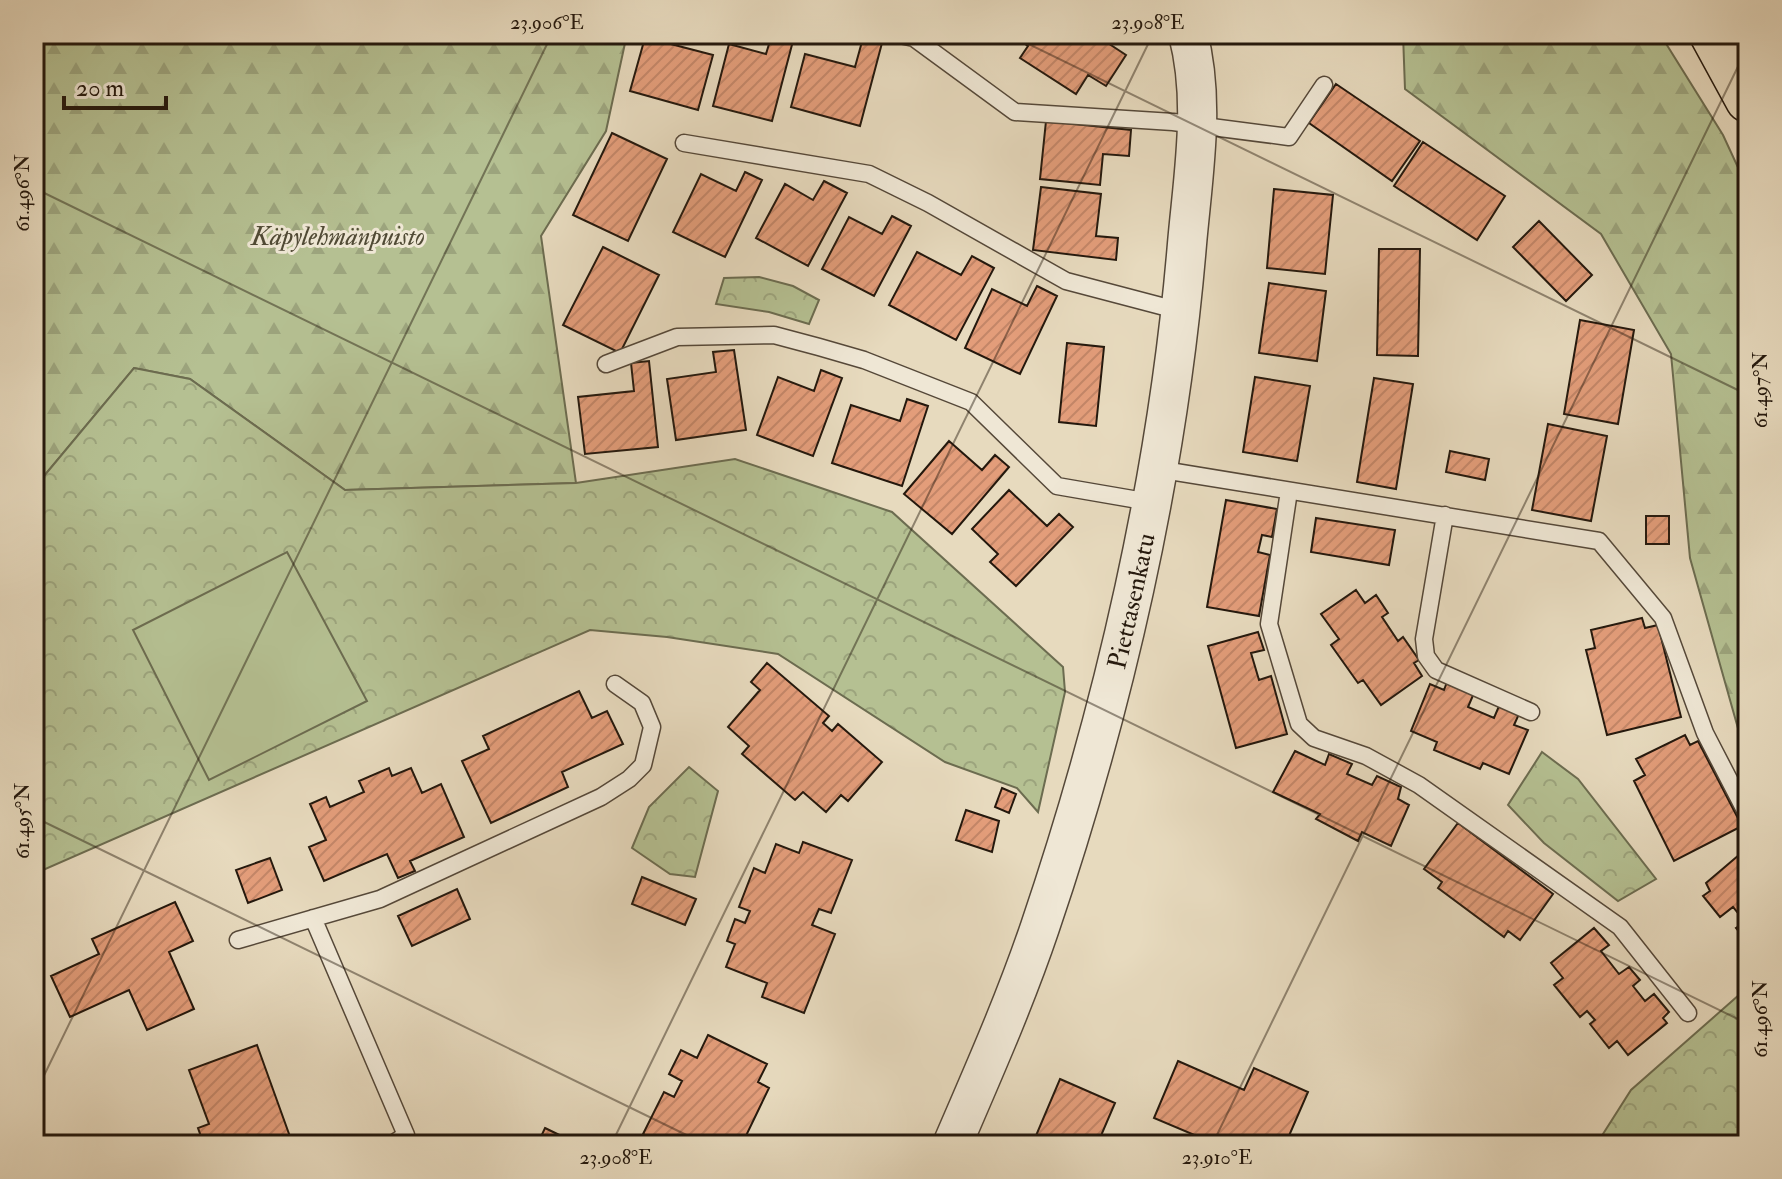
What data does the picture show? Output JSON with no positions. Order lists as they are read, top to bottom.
{
  "streets": {
    "street": ["Piettasenkatu"]
  },
  "parks": ["Käpylehmänpuisto"],
  "scale_bar": "20 m",
  "coordinates": [
    "23.906°E",
    "23.908°E",
    "61.496°N",
    "61.497°N",
    "61.495°N",
    "23.910°E"
  ]
}
